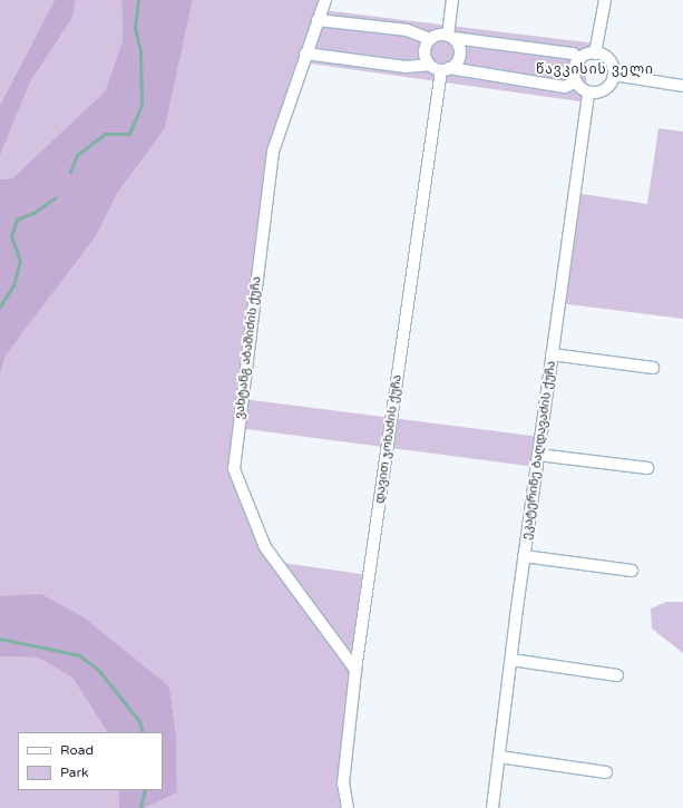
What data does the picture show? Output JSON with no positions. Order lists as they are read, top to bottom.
{
  "streets": {
    "street": ["ვახტანგ აბაშიძის ქუჩა", "დავით ჯოხაძის ქუჩა", "ეკატერინე ბაღდავაძის ქუჩა"]
  },
  "crossings": [
    ["ვახტანგ აბაშიძის ქუჩა", "დავით ჯოხაძის ქუჩა"]
  ],
  "districts": ["წავკისის ველი"],
  "legend": ["Road", "Park"]
}
